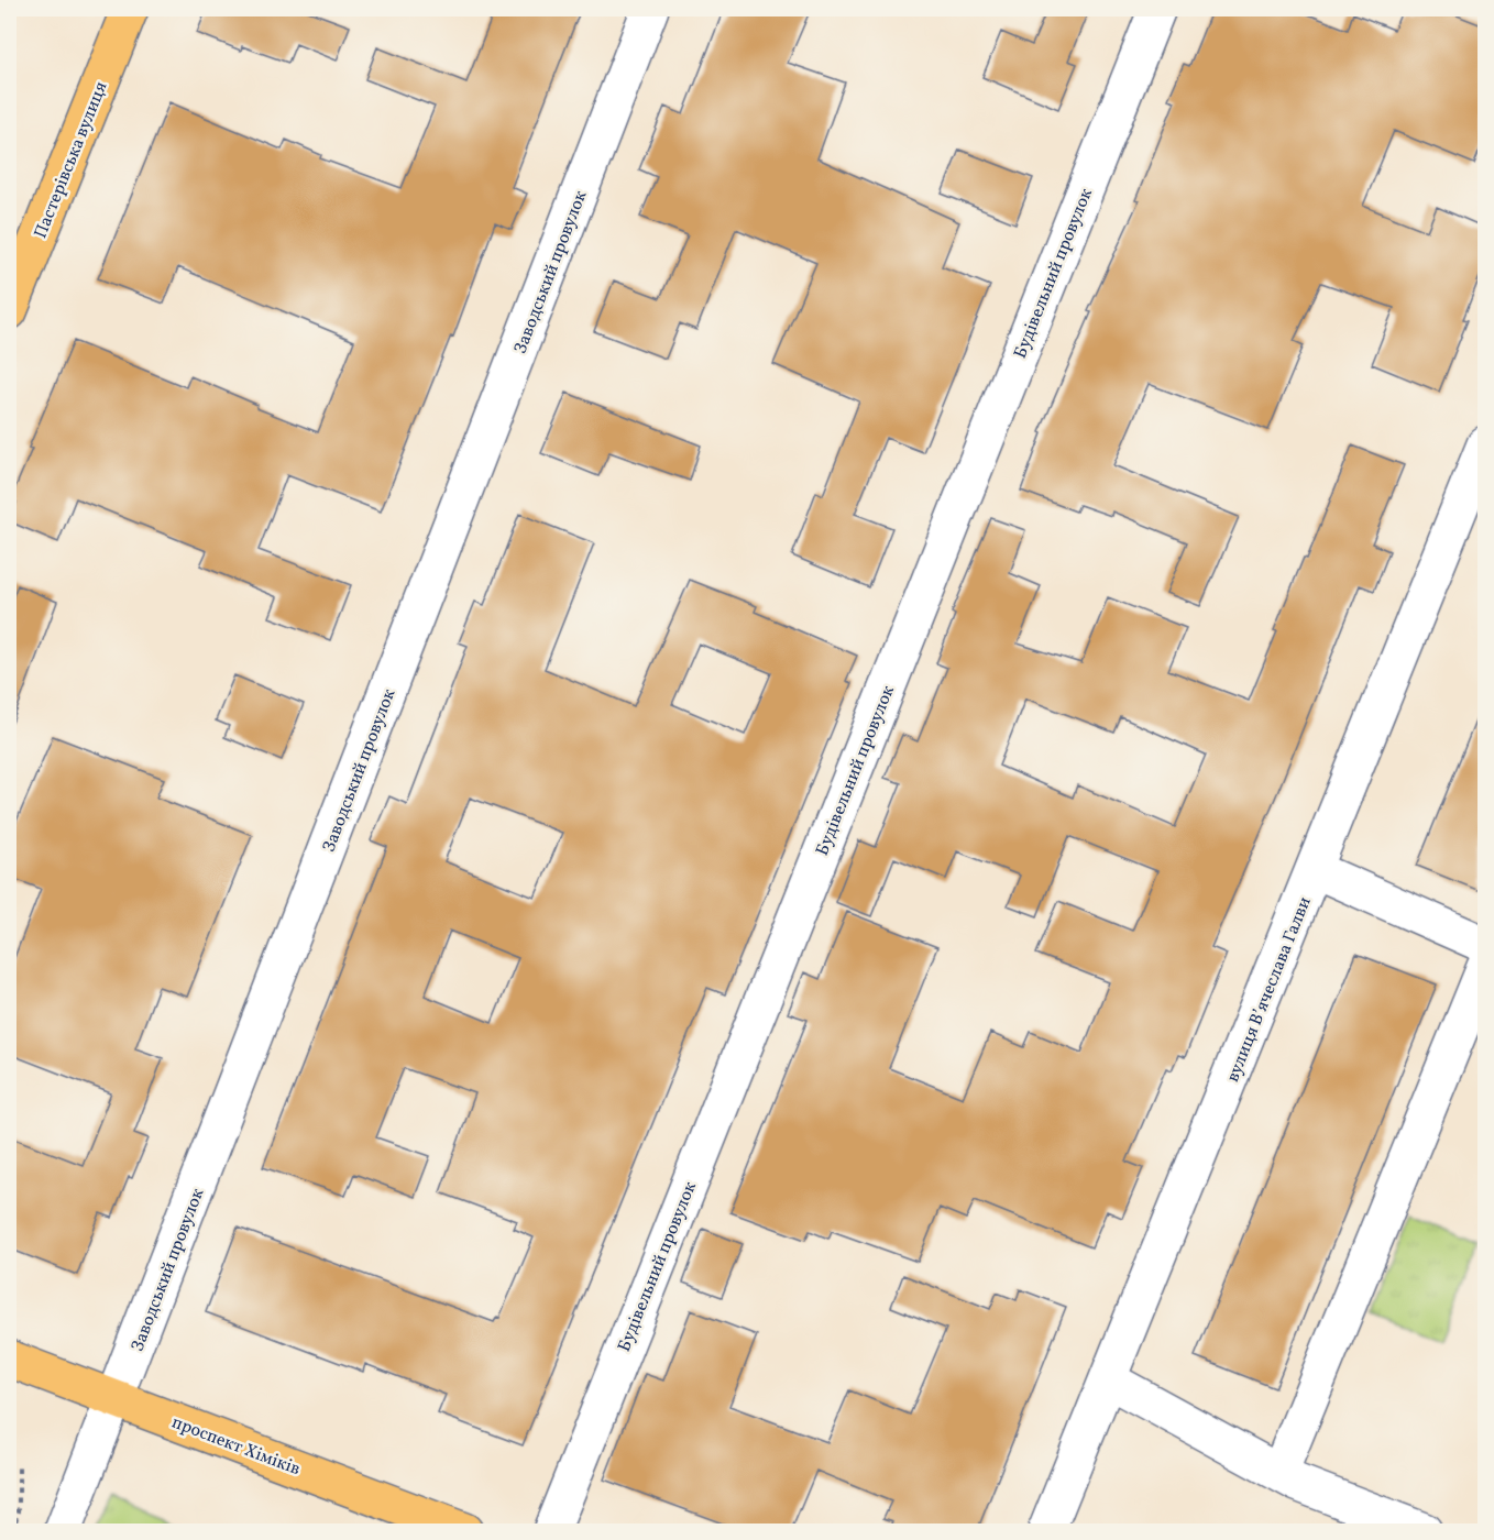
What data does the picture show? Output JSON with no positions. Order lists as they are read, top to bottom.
{
  "streets": {
    "main road": ["Пастерівська вулиця", "проспект Хіміків"],
    "street": ["Заводський провулок", "Будівельний провулок", "вулиця Вʼячеслава Галви"]
  },
  "crossings": [
    ["Заводський провулок", "проспект Хіміків"]
  ]
}
